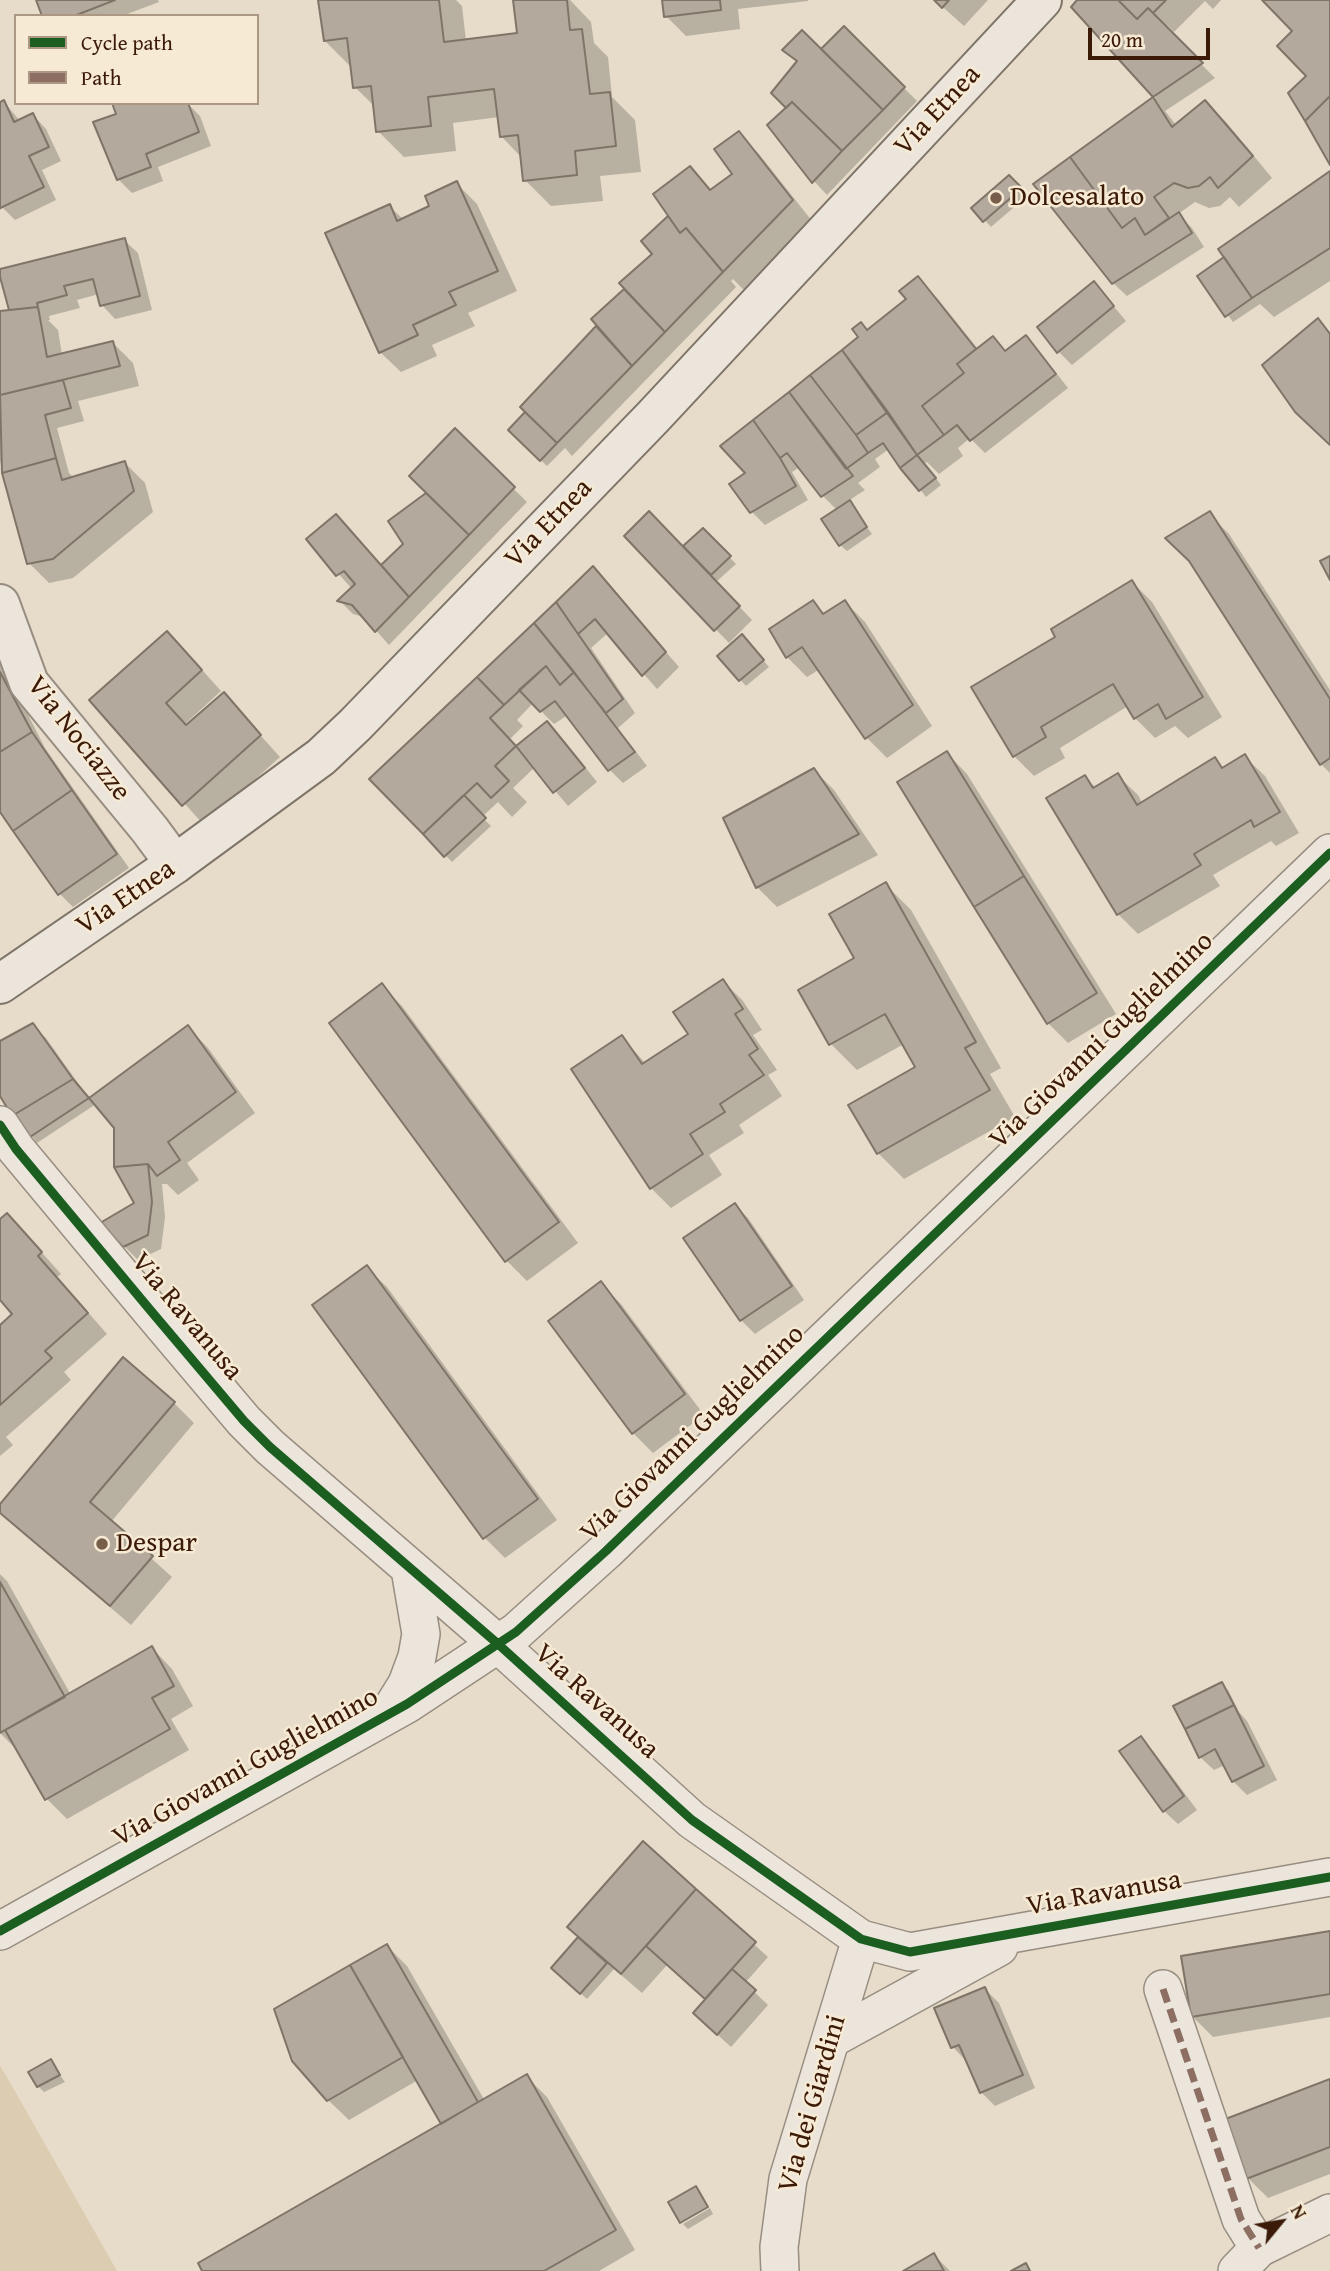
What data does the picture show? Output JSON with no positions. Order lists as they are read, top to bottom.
{
  "streets": {
    "main road": ["Via Etnea", "Via Nociazze"],
    "street": ["Via Giovanni Guglielmino", "Via Ravanusa", "Via dei Giardini"]
  },
  "crossings": [
    ["Via Etnea", "Via Nociazze"],
    ["Via Giovanni Guglielmino", "Via Ravanusa"],
    ["Via Ravanusa", "Via dei Giardini"]
  ],
  "places": ["Dolcesalato", "Despar"],
  "legend": ["Cycle path", "Path"],
  "scale_bar": "20 m",
  "north": "top right"
}
